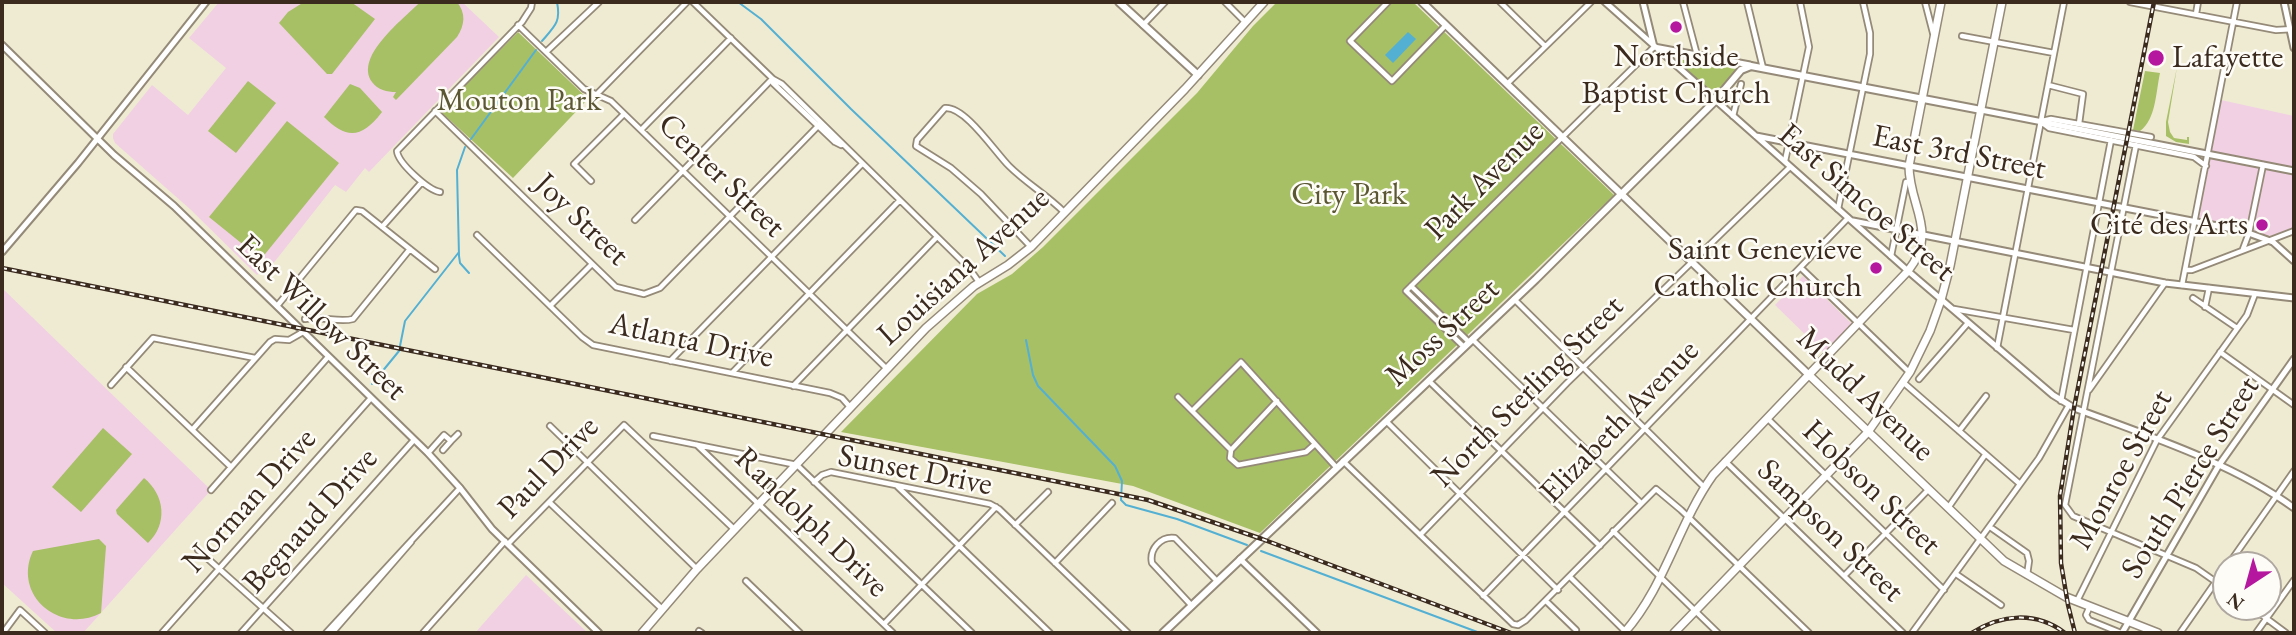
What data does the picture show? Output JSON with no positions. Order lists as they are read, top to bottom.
{
  "streets": {
    "main road": ["Louisiana Avenue", "Moss Street", "Mudd Avenue"],
    "street": [
      "East 3rd Street",
      "Center Street",
      "Park Avenue",
      "East Simcoe Street",
      "Joy Street",
      "East Willow Street",
      "Atlanta Drive",
      "North Sterling Street",
      "Elizabeth Avenue",
      "Paul Drive",
      "Monroe Street",
      "Sunset Drive",
      "South Pierce Street",
      "Hobson Street",
      "Norman Drive",
      "Begnaud Drive",
      "Randolph Drive",
      "Sampson Street"
    ]
  },
  "crossings": [
    ["East 3rd Street", "East Simcoe Street"],
    ["Center Street", "Joy Street"],
    ["Center Street", "Louisiana Avenue"],
    ["Park Avenue", "East Simcoe Street"],
    ["Park Avenue", "Moss Street"],
    ["Park Avenue", "Mudd Avenue"],
    ["East Simcoe Street", "Moss Street"],
    ["East Simcoe Street", "North Sterling Street"],
    ["East Simcoe Street", "Elizabeth Avenue"],
    ["East Simcoe Street", "Monroe Street"],
    ["East Simcoe Street", "South Pierce Street"],
    ["Louisiana Avenue", "Atlanta Drive"],
    ["Louisiana Avenue", "Paul Drive"],
    ["Louisiana Avenue", "Sunset Drive"],
    ["Louisiana Avenue", "Randolph Drive"],
    ["East Willow Street", "Paul Drive"],
    ["East Willow Street", "Norman Drive"],
    ["East Willow Street", "Begnaud Drive"],
    ["Moss Street", "Mudd Avenue"],
    ["North Sterling Street", "Mudd Avenue"],
    ["Mudd Avenue", "Elizabeth Avenue"],
    ["Mudd Avenue", "Monroe Street"],
    ["Mudd Avenue", "South Pierce Street"],
    ["Sunset Drive", "Randolph Drive"]
  ],
  "parks": ["Mouton Park", "City Park"],
  "places": [
    "Northside Baptist Church",
    "Lafayette",
    "Cité des Arts",
    "Saint Genevieve Catholic Church"
  ],
  "north": "bottom left"
}
